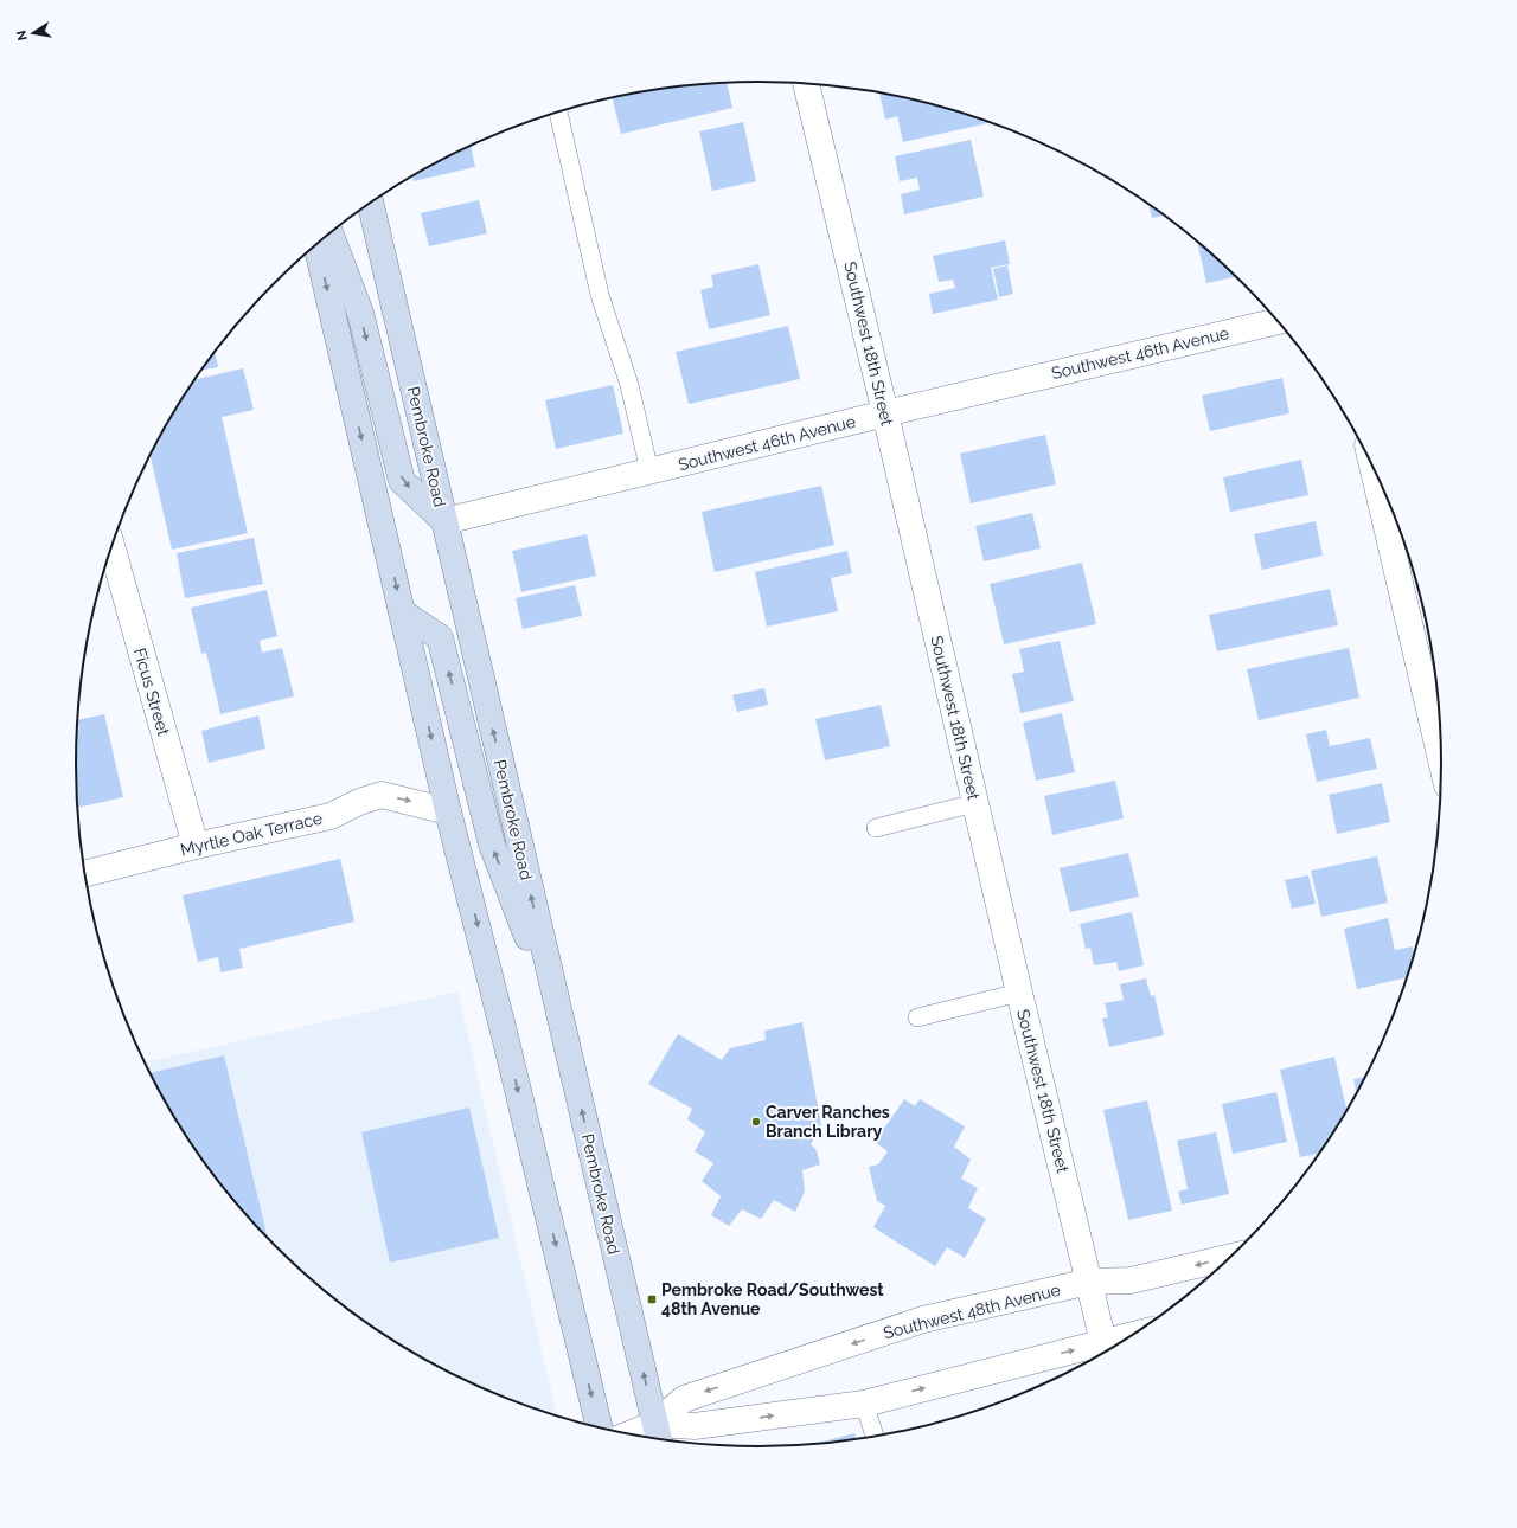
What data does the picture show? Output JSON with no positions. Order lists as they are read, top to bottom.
{
  "streets": {
    "main road": ["Pembroke Road"],
    "street": [
      "Southwest 18th Street",
      "Southwest 46th Avenue",
      "Ficus Street",
      "Myrtle Oak Terrace",
      "Southwest 48th Avenue"
    ]
  },
  "crossings": [
    ["Southwest 18th Street", "Southwest 46th Avenue"],
    ["Southwest 18th Street", "Southwest 48th Avenue"],
    ["Southwest 46th Avenue", "Pembroke Road"],
    ["Pembroke Road", "Southwest 48th Avenue"],
    ["Ficus Street", "Myrtle Oak Terrace"]
  ],
  "one_way": ["Myrtle Oak Terrace"],
  "places": {
    "other": ["Carver Ranches Branch Library"],
    "transit": ["Pembroke Road/Southwest 48th Avenue"]
  },
  "north": "left"
}
